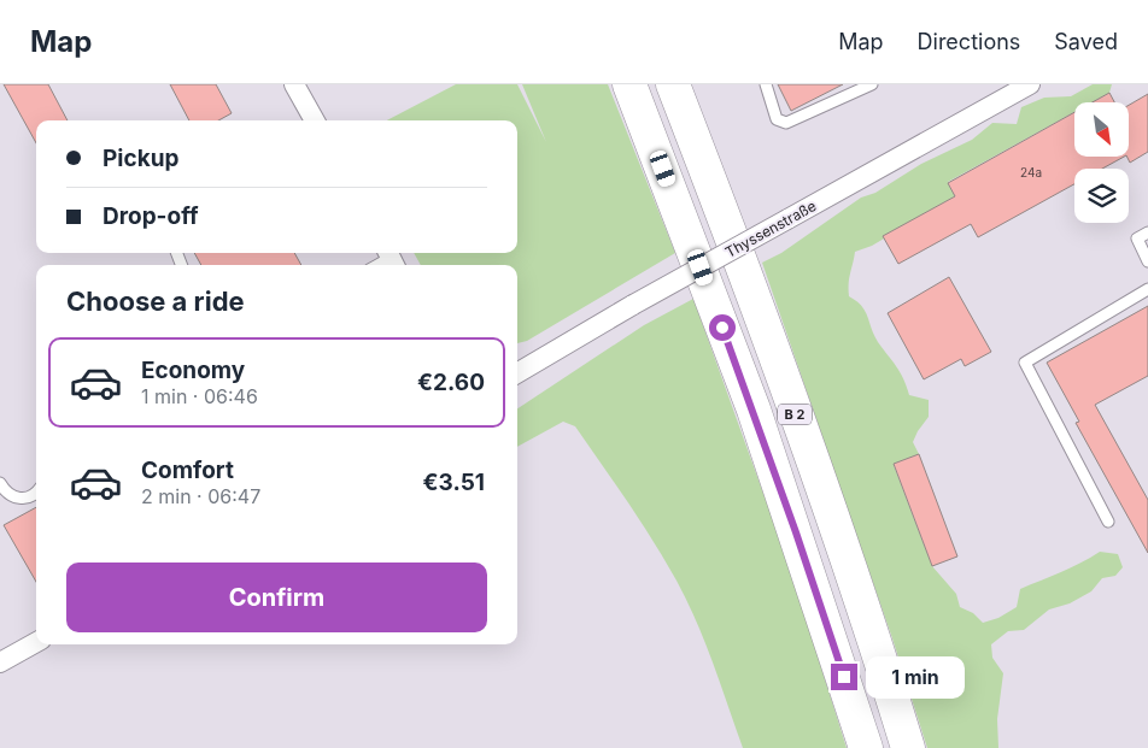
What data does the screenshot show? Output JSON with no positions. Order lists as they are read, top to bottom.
{
  "streets": {
    "highway": ["B 2"],
    "street": ["Thyssenstraße"]
  },
  "house_numbers": ["24a"],
  "north": "bottom right",
  "page": {
    "header": "Map",
    "nav": ["Map", "Directions", "Saved"],
    "banner": ["Pickup", "Drop-off"],
    "heading": "Choose a ride",
    "list": [
      {
        "name": "Economy",
        "note": "1 min · 06:46",
        "value": "€2.60"
      },
      {
        "name": "Comfort",
        "note": "2 min · 06:47",
        "value": "€3.51"
      }
    ],
    "buttons": "Confirm",
    "bubble": "1 min"
  }
}
